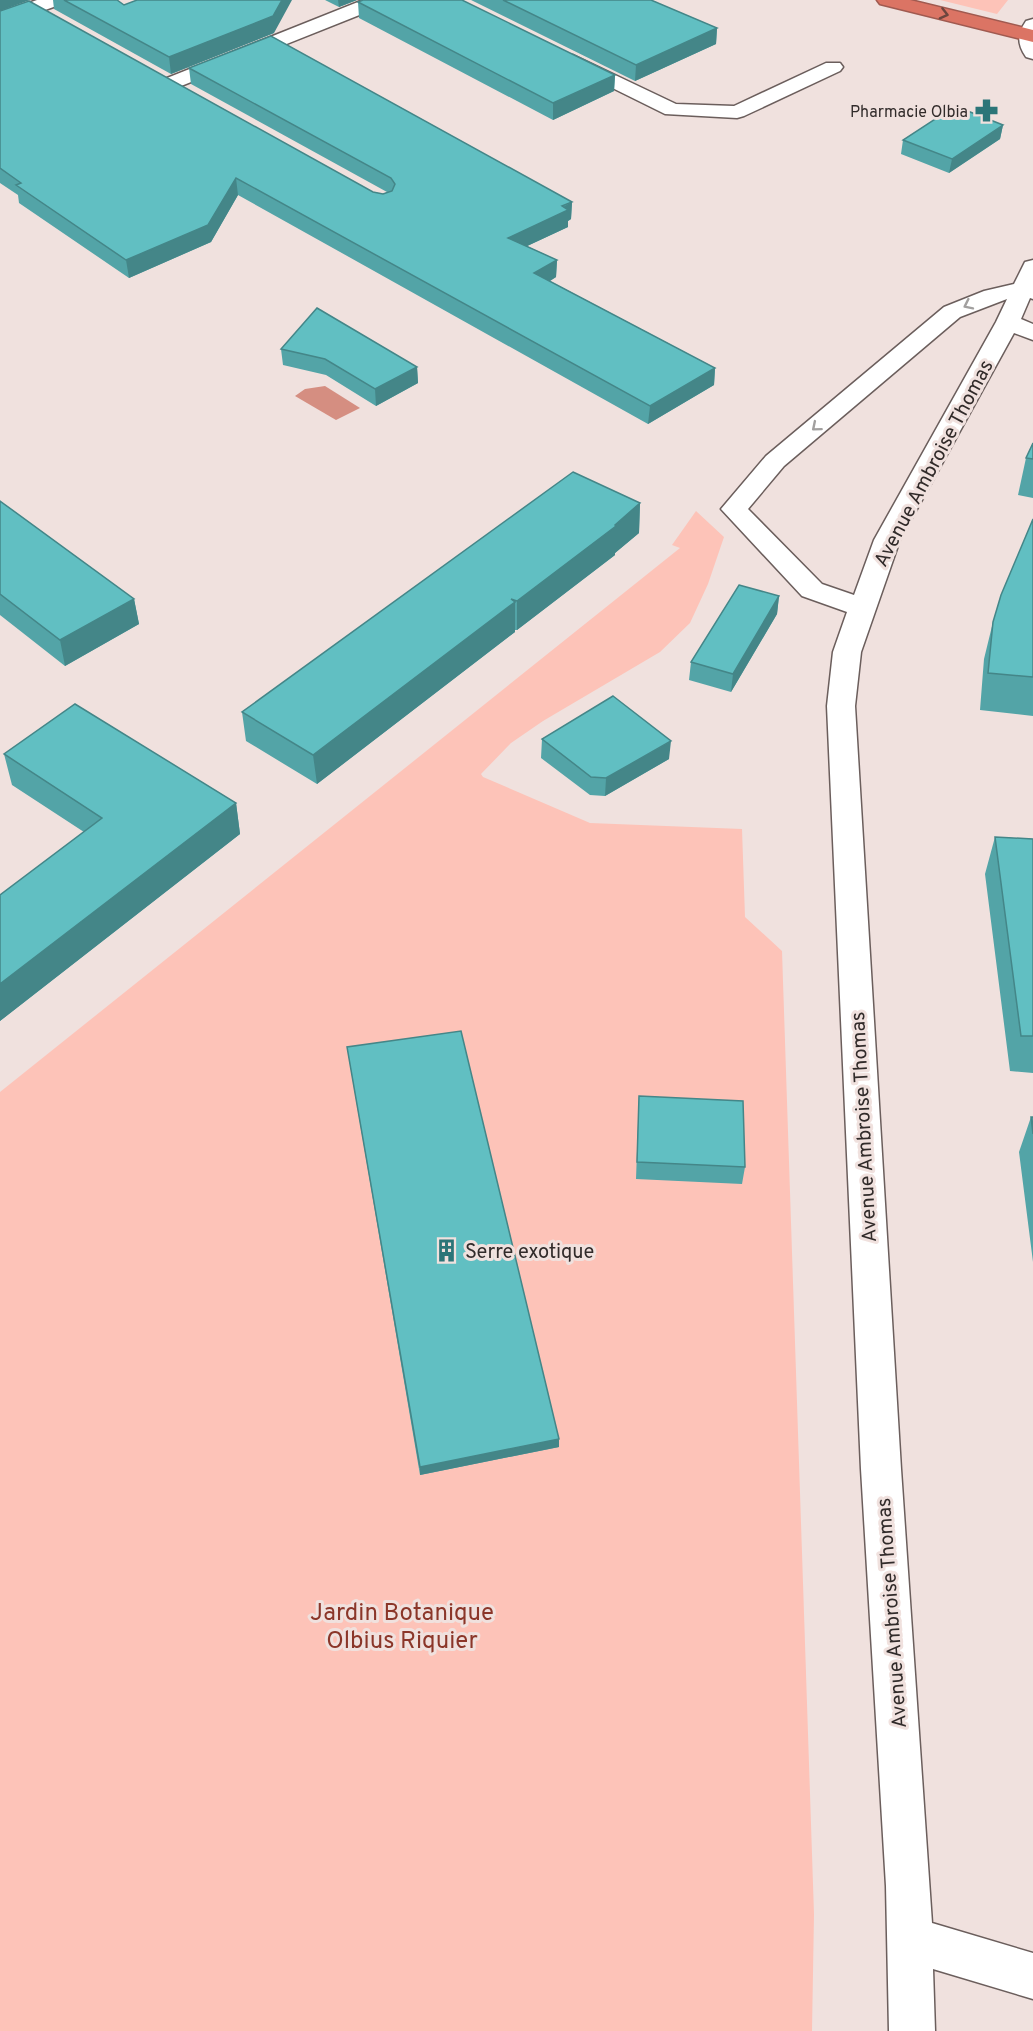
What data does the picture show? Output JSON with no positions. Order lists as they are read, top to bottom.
{
  "streets": {
    "street": ["Avenue Ambroise Thomas"]
  },
  "parks": ["Jardin Botanique Olbius Riquier"],
  "places": {
    "pharmacy": ["Pharmacie Olbia"],
    "building": ["Serre exotique"]
  }
}
